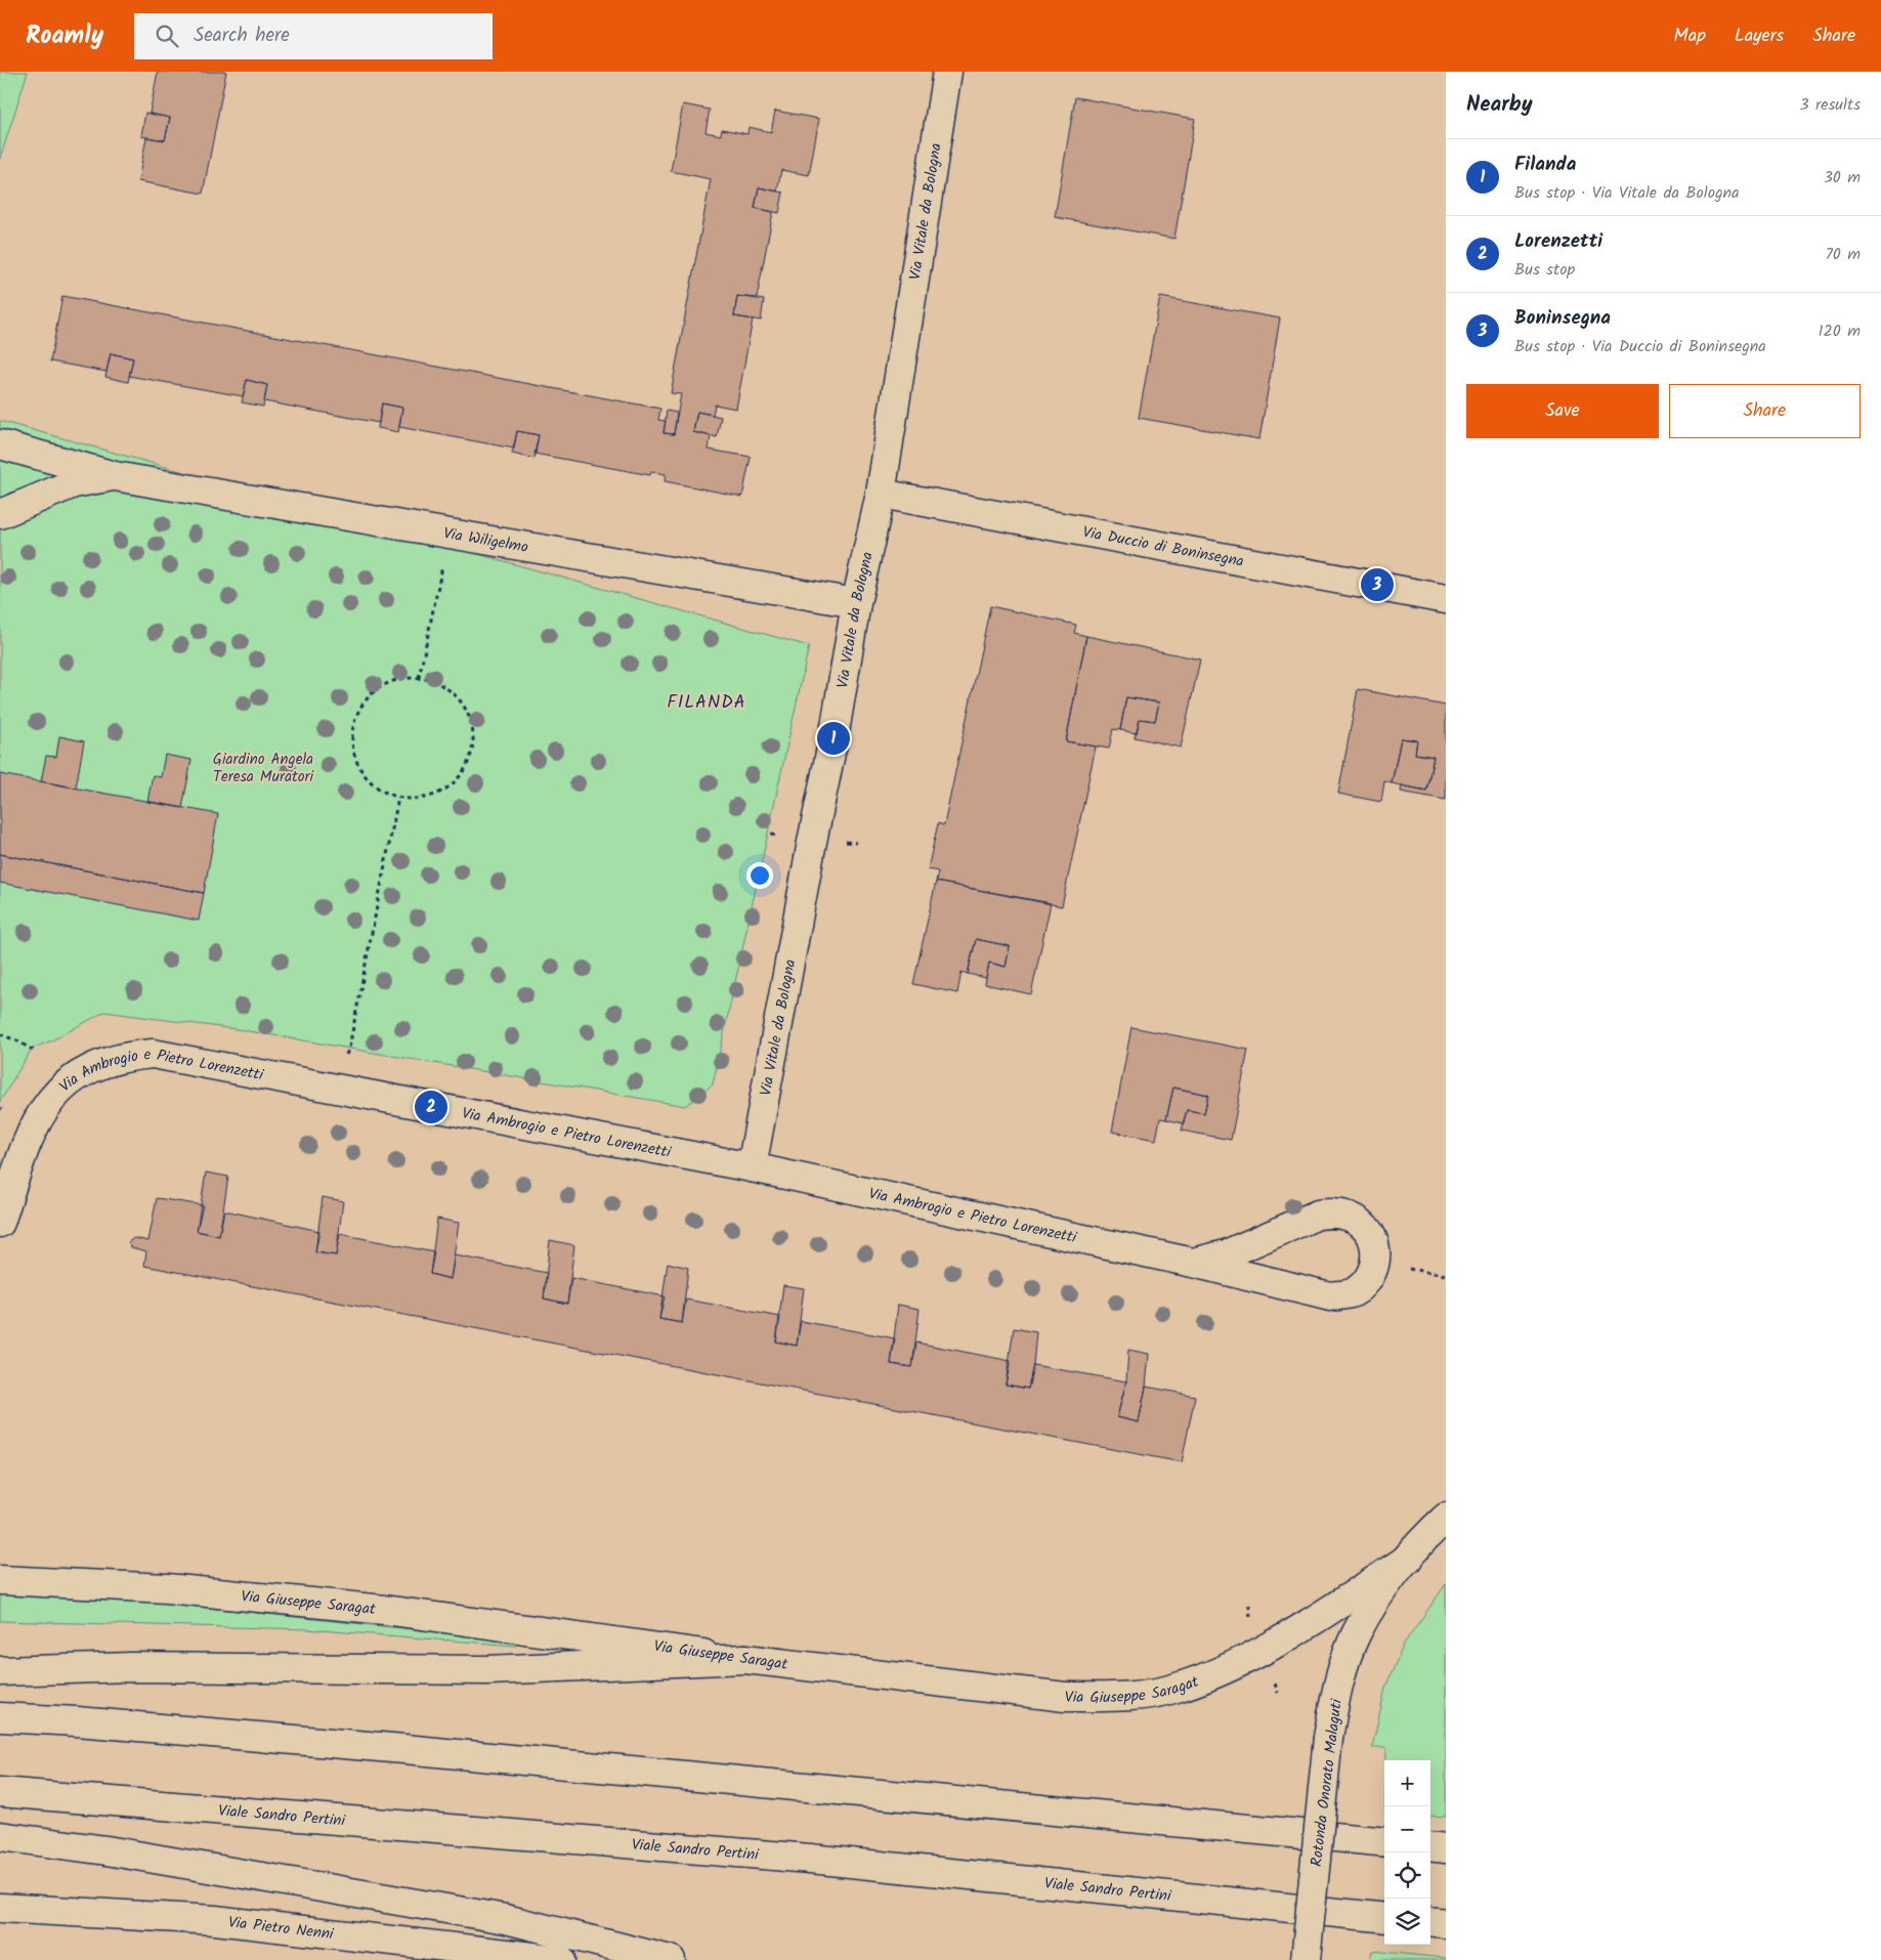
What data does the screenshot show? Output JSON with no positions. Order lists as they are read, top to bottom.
{
  "streets": {
    "main road": [
      "Via Vitale da Bologna",
      "Via Wiligelmo",
      "Via Duccio di Boninsegna",
      "Via Ambrogio e Pietro Lorenzetti",
      "Via Giuseppe Saragat",
      "Rotonda Onorato Malaguti",
      "Viale Sandro Pertini",
      "Via Pietro Nenni"
    ]
  },
  "crossings": [
    ["Via Vitale da Bologna", "Via Wiligelmo"],
    ["Via Vitale da Bologna", "Via Duccio di Boninsegna"],
    ["Via Vitale da Bologna", "Via Ambrogio e Pietro Lorenzetti"],
    ["Via Giuseppe Saragat", "Rotonda Onorato Malaguti"]
  ],
  "districts": ["FILANDA"],
  "parks": ["Giardino Angela Teresa Muratori"],
  "page": {
    "header": "Roamly",
    "search": "Search here",
    "nav": ["Map", "Layers", "Share"],
    "heading": ["Nearby", "3 results"],
    "list": [
      {
        "mark": "1",
        "name": "Filanda",
        "note": "Bus stop · Via Vitale da Bologna",
        "value": "30 m"
      },
      {
        "mark": "2",
        "name": "Lorenzetti",
        "note": "Bus stop",
        "value": "70 m"
      },
      {
        "mark": "3",
        "name": "Boninsegna",
        "note": "Bus stop · Via Duccio di Boninsegna",
        "value": "120 m"
      }
    ],
    "buttons": ["Save", "Share"],
    "pins": ["3", "1", "2"],
    "map_buttons": ["+", "−"]
  }
}
